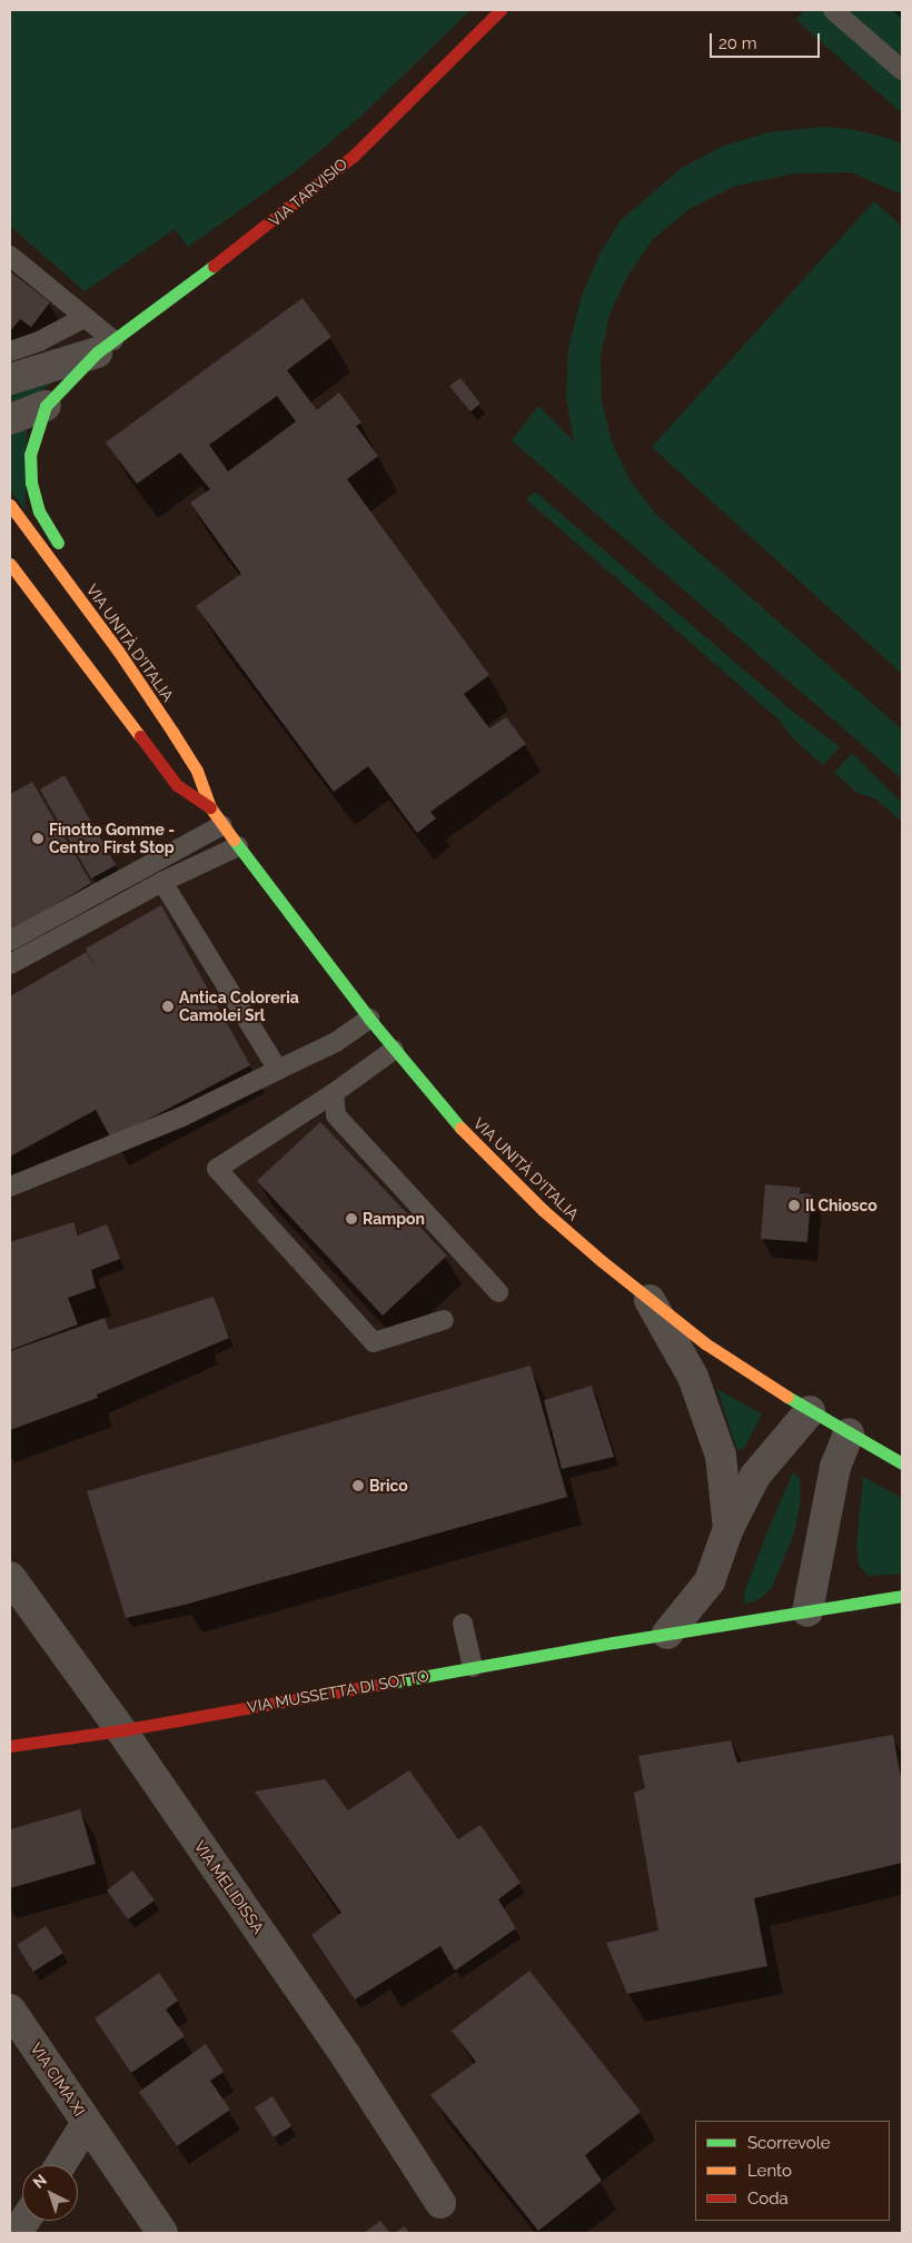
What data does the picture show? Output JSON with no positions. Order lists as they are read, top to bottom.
{
  "streets": {
    "street": [
      "VIA TARVISIO",
      "VIA UNITÀ D'ITALIA",
      "VIA MUSSETTA DI SOTTO",
      "VIA MELIDISSA",
      "VIA CIMA XI"
    ]
  },
  "crossings": [
    ["VIA MUSSETTA DI SOTTO", "VIA MELIDISSA"]
  ],
  "places": [
    "Finotto Gomme - Centro First Stop",
    "Antica Coloreria Camolei Srl",
    "Il Chiosco",
    "Rampon",
    "Brico"
  ],
  "legend": ["Scorrevole", "Lento", "Coda"],
  "scale_bar": "20 m",
  "north": "top left"
}
